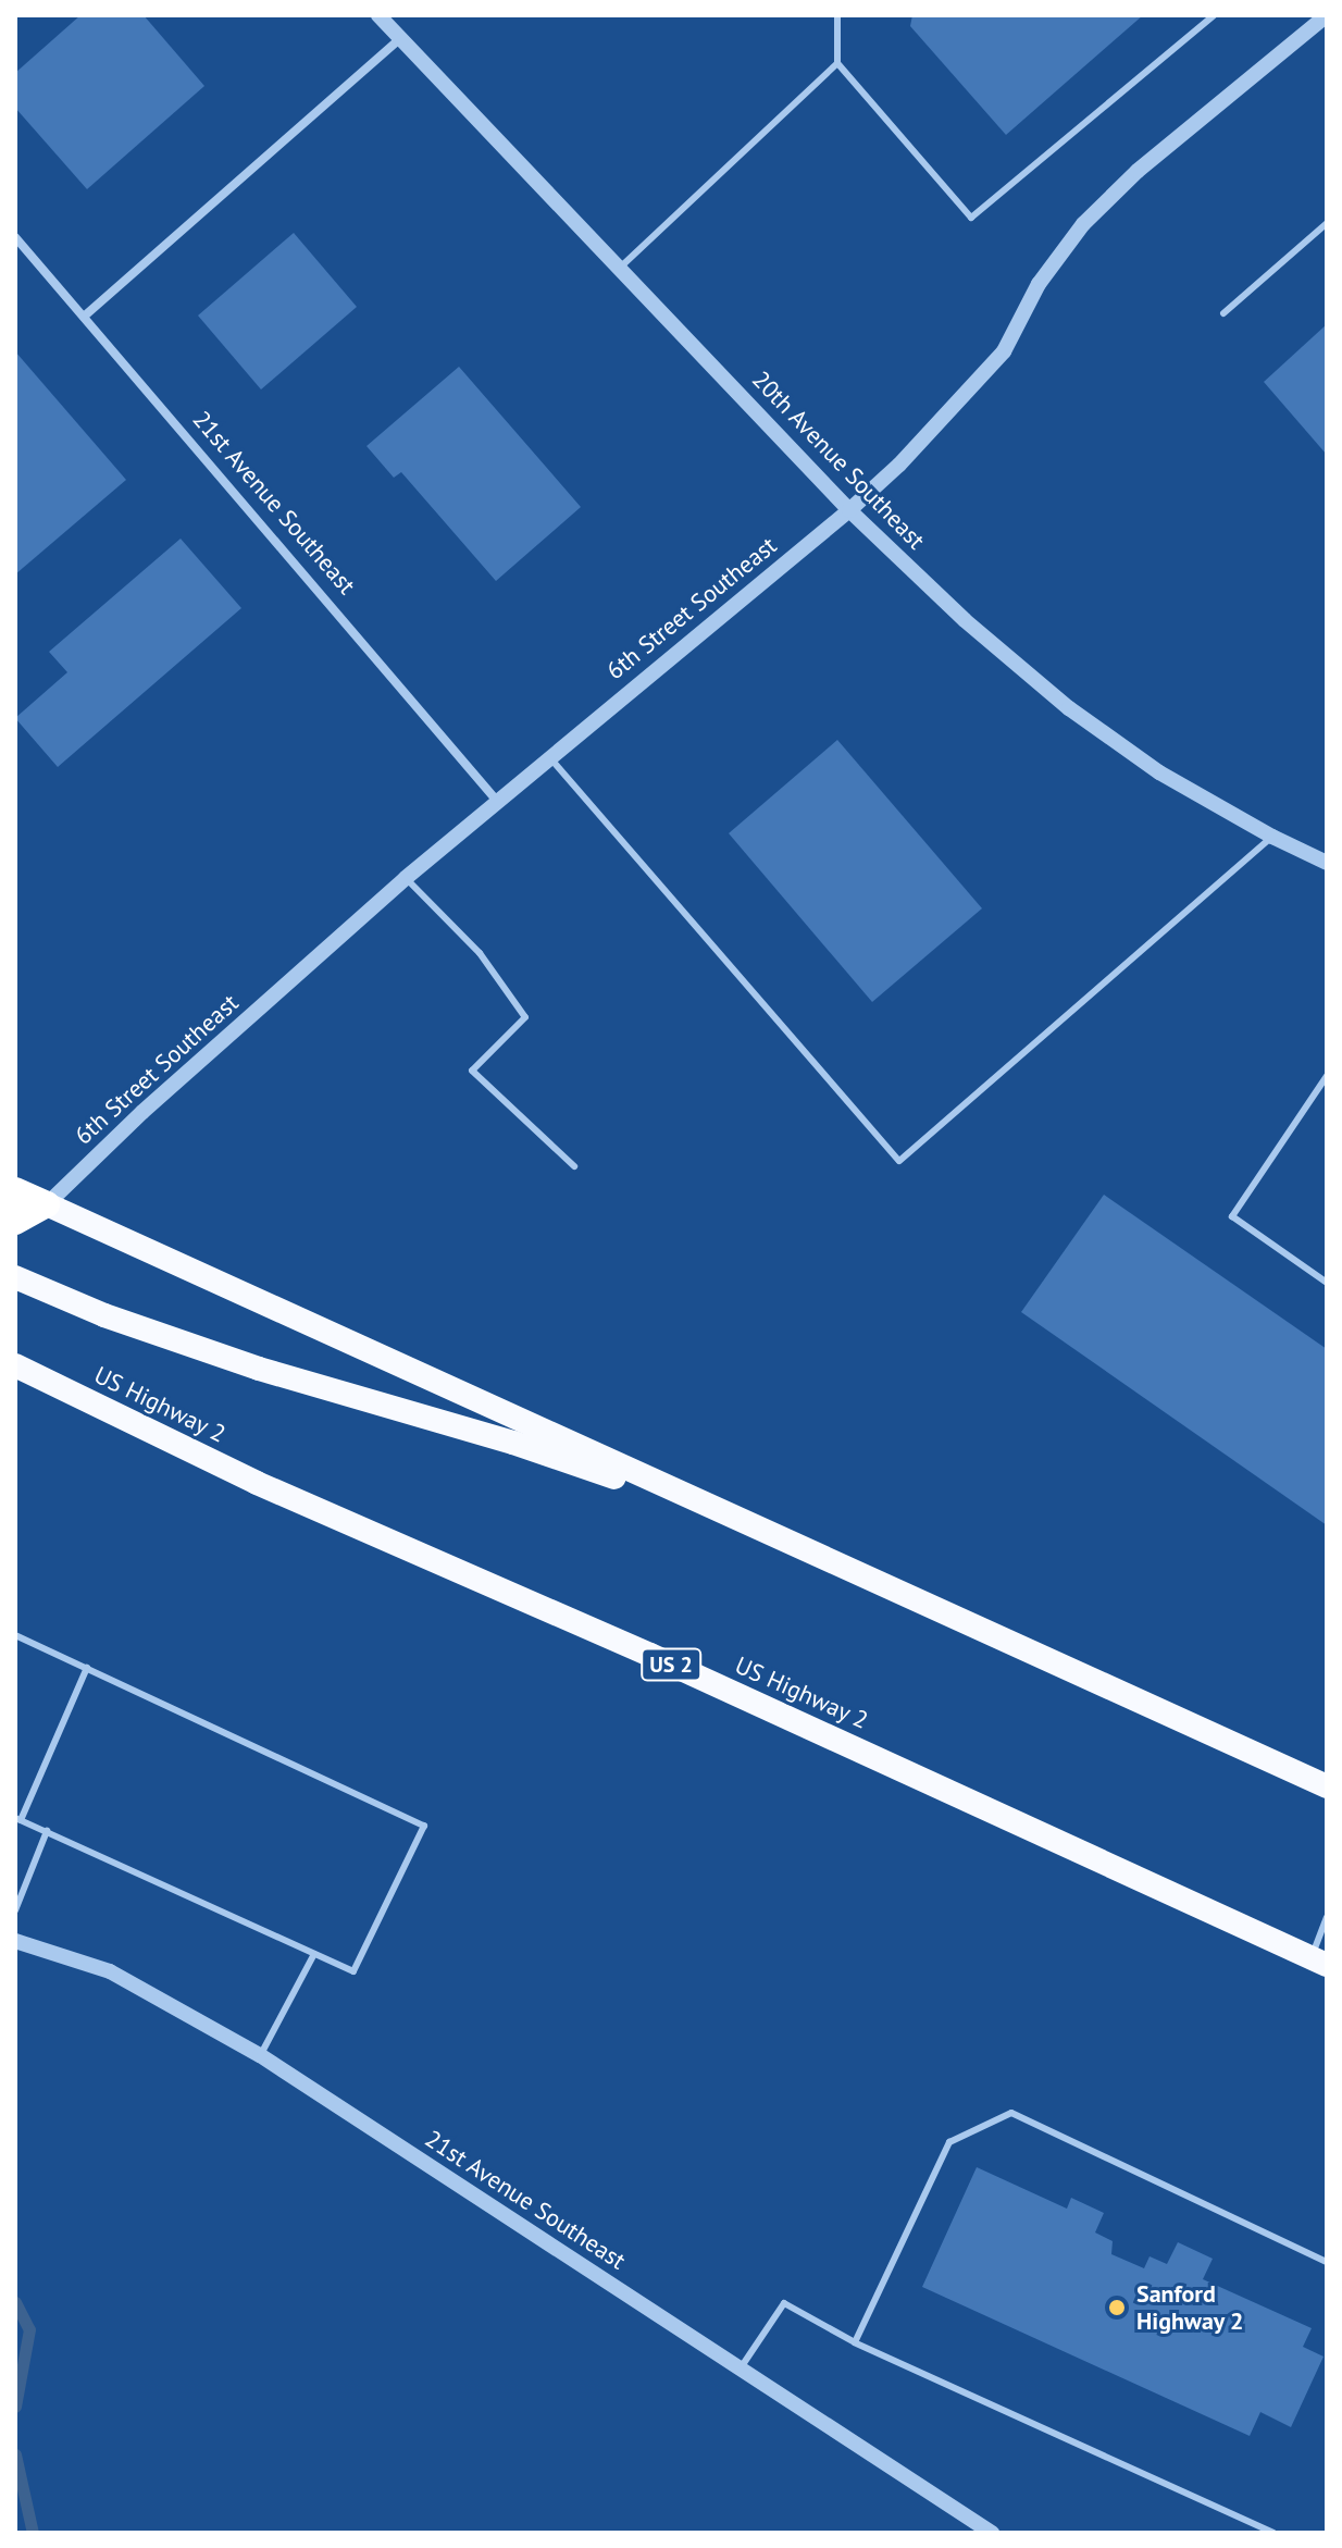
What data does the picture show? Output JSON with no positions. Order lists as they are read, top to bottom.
{
  "streets": {
    "highway": ["US Highway 2", "US 2"],
    "street": ["20th Avenue Southeast", "21st Avenue Southeast", "6th Street Southeast"]
  },
  "crossings": [
    ["20th Avenue Southeast", "6th Street Southeast"],
    ["21st Avenue Southeast", "6th Street Southeast"]
  ],
  "places": ["Sanford Highway 2"]
}
